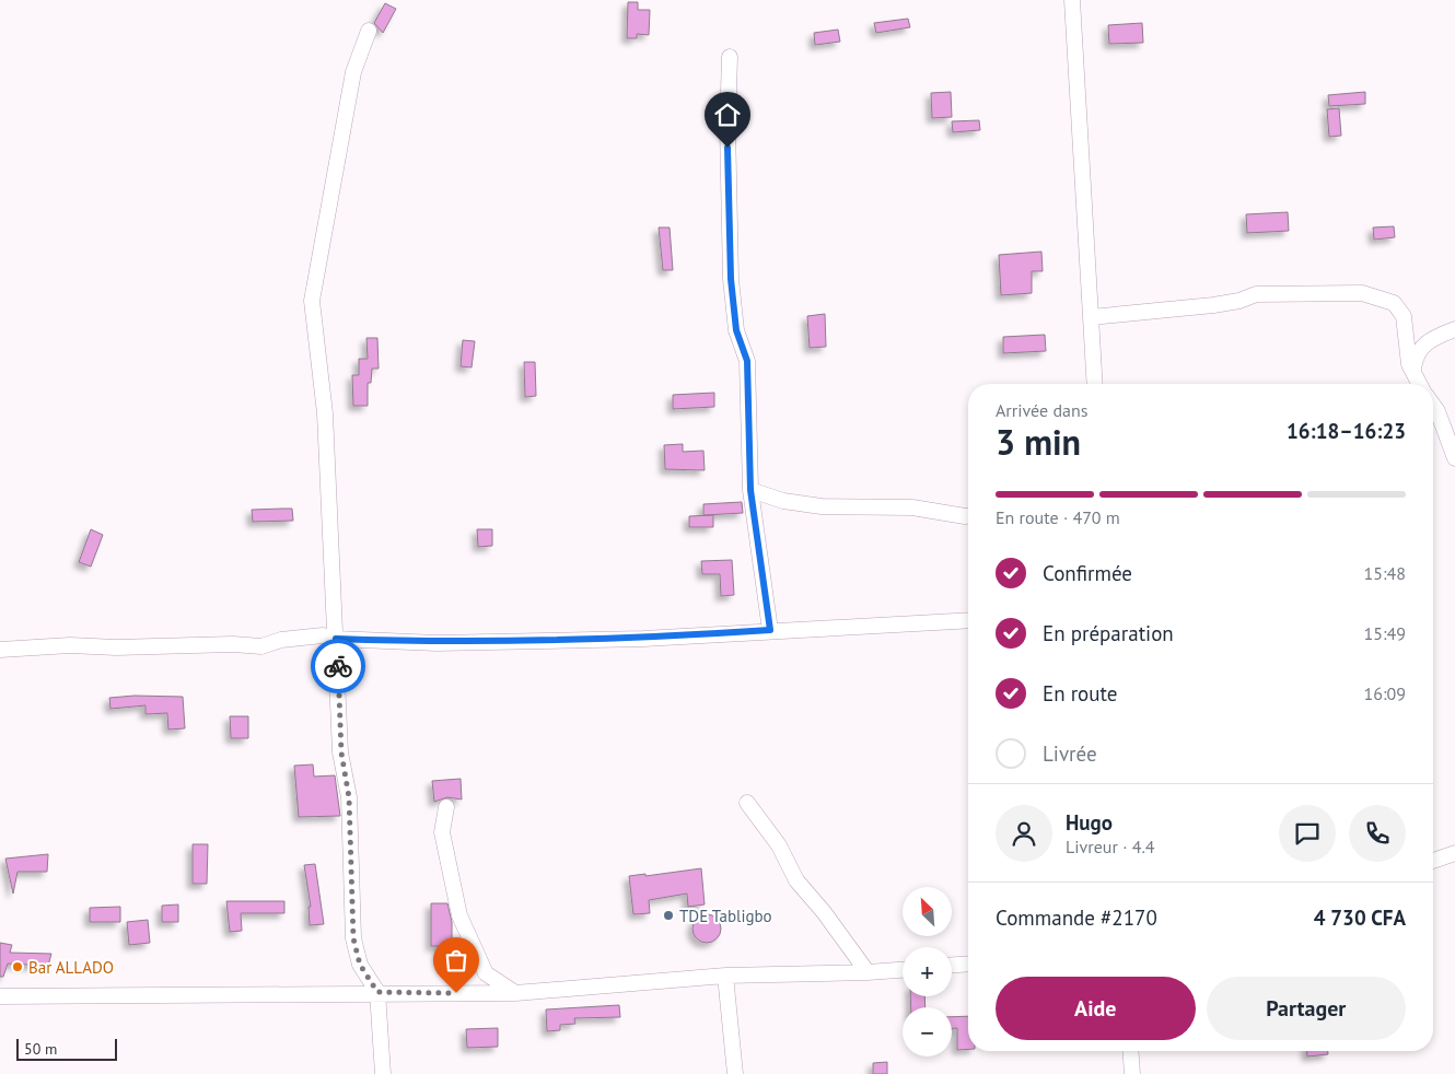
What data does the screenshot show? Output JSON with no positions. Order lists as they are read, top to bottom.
{
  "places": ["TDE Tabligbo", "Bar ALLADO"],
  "scale_bar": "50 m",
  "north": "top left",
  "page": {
    "heading": ["3 min", "Arrivée dans", "16:18–16:23"],
    "panel": [
      "Hugo",
      "Livreur · 4.4",
      "Commande #2170",
      "4 730 CFA"
    ],
    "bar": "En route · 470 m",
    "list": [
      ["Confirmée", "15:48"],
      ["En préparation", "15:49"],
      ["En route", "16:09"],
      "Livrée"
    ],
    "map_buttons": ["+", "−"],
    "buttons": ["Aide", "Partager"],
    "scale": "50 m"
  }
}
